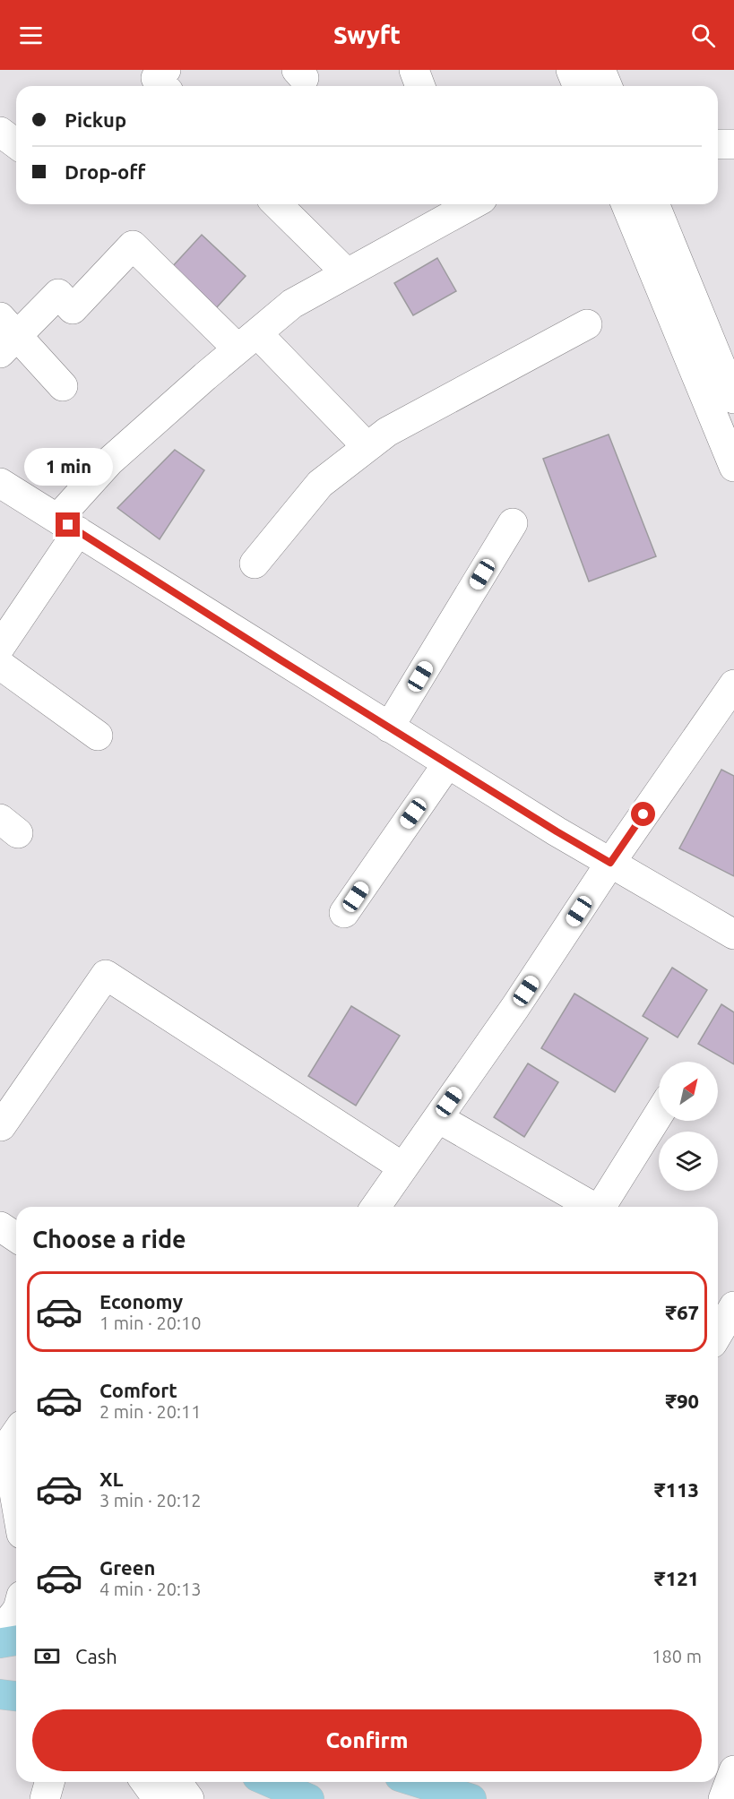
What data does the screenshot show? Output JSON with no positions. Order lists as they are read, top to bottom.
{
  "north": "top right",
  "page": {
    "header": "Swyft",
    "banner": ["Pickup", "Drop-off"],
    "bubble": "1 min",
    "heading": "Choose a ride",
    "list": [
      {
        "name": "Economy",
        "note": "1 min · 20:10",
        "value": "₹67"
      },
      {
        "name": "Comfort",
        "note": "2 min · 20:11",
        "value": "₹90"
      },
      {
        "name": "XL",
        "note": "3 min · 20:12",
        "value": "₹113"
      },
      {
        "name": "Green",
        "note": "4 min · 20:13",
        "value": "₹121"
      }
    ],
    "pay": ["Cash", "180 m"],
    "buttons": "Confirm"
  }
}
